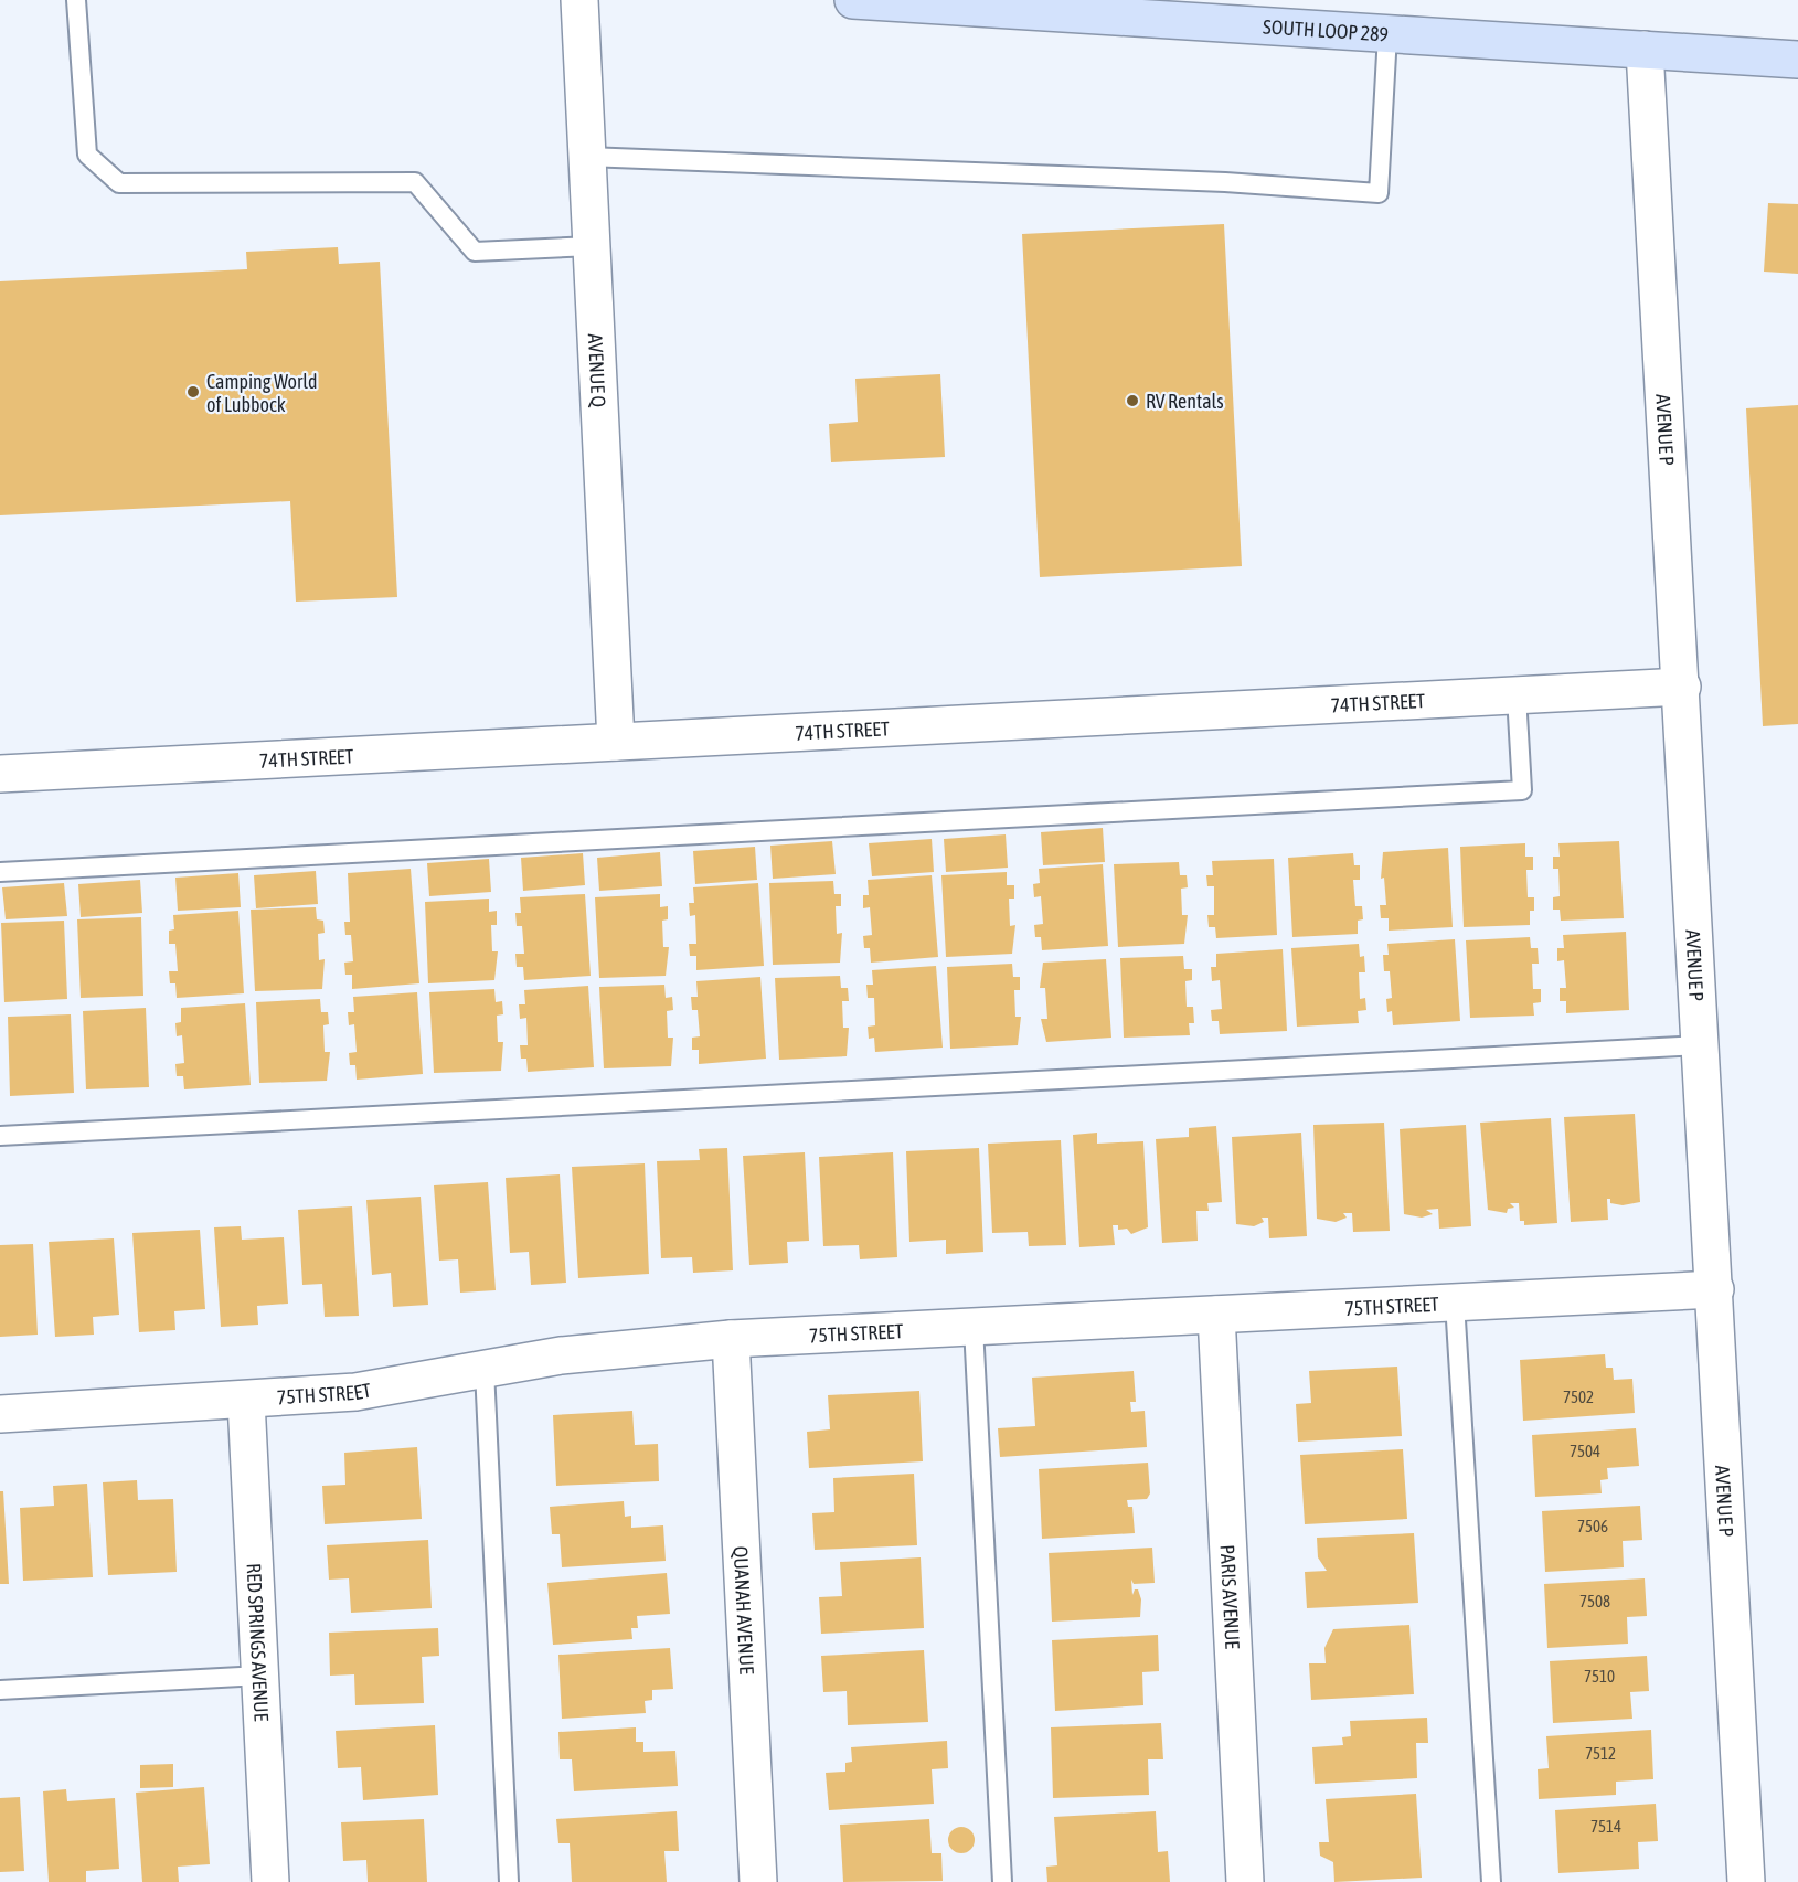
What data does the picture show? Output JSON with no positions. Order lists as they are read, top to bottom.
{
  "streets": {
    "main road": ["SOUTH LOOP 289"],
    "street": [
      "AVENUE Q",
      "AVENUE P",
      "74TH STREET",
      "75TH STREET",
      "PARIS AVENUE",
      "QUANAH AVENUE",
      "RED SPRINGS AVENUE"
    ]
  },
  "crossings": [
    ["SOUTH LOOP 289", "AVENUE P"],
    ["AVENUE Q", "74TH STREET"],
    ["AVENUE P", "74TH STREET"],
    ["AVENUE P", "75TH STREET"],
    ["75TH STREET", "PARIS AVENUE"],
    ["75TH STREET", "QUANAH AVENUE"],
    ["75TH STREET", "RED SPRINGS AVENUE"]
  ],
  "places": ["Camping World of Lubbock", "RV Rentals"],
  "house_numbers": [
    "7502",
    "7504",
    "7506",
    "7508",
    "7510",
    "7512",
    "7514"
  ]
}
